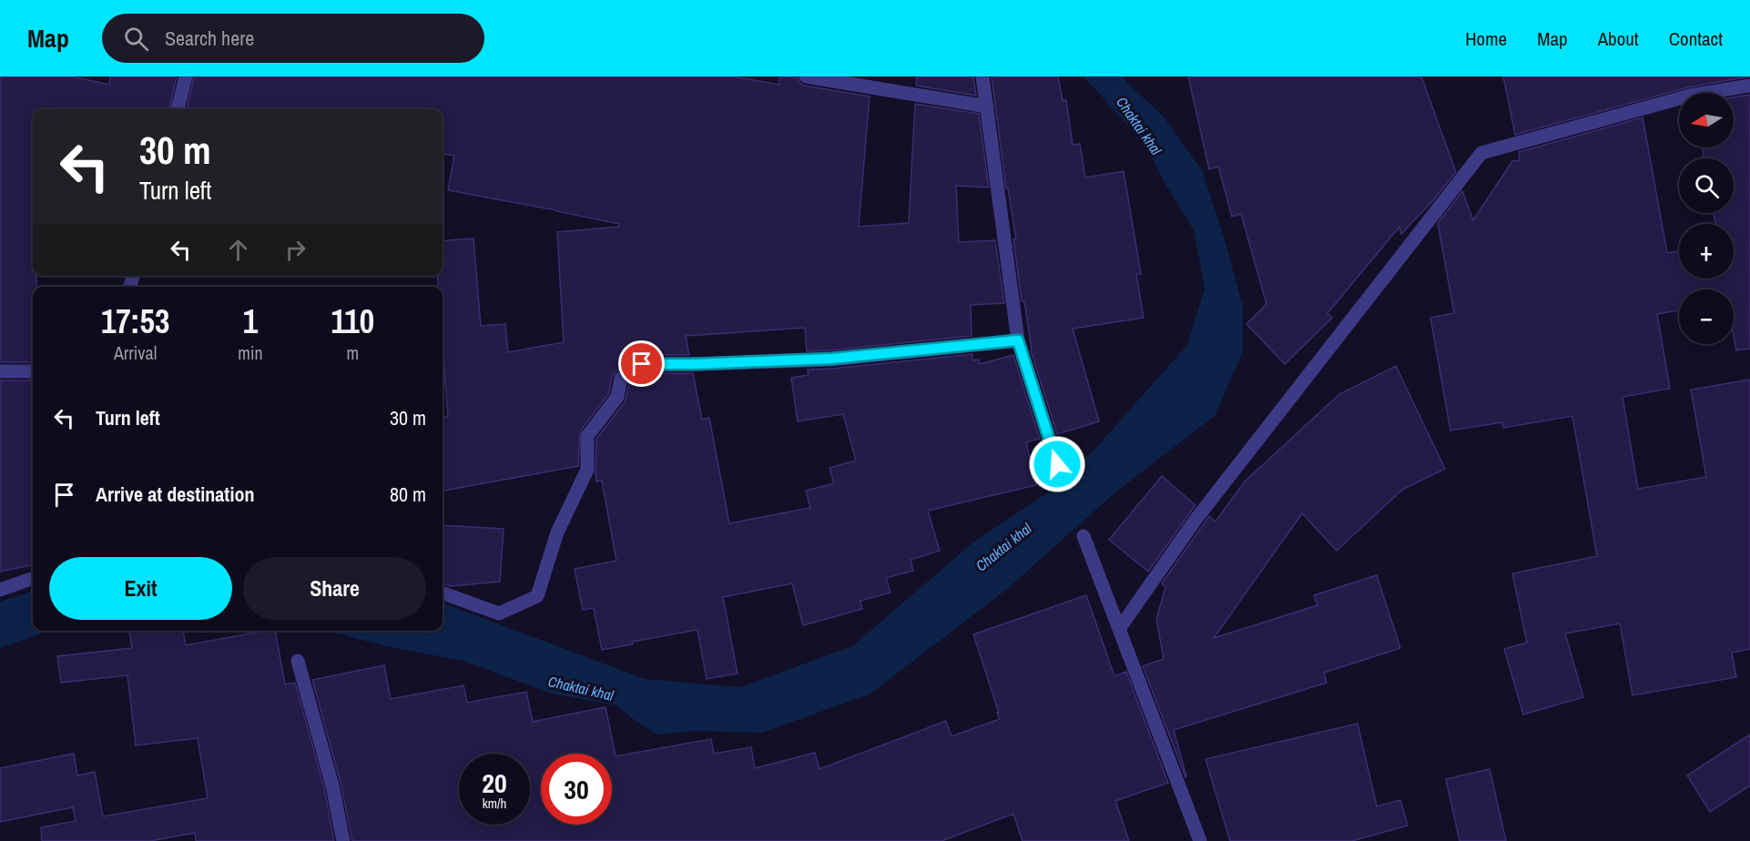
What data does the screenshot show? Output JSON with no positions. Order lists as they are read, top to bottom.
{
  "water": ["Chaktai khal"],
  "north": "left",
  "page": {
    "header": "Map",
    "search": "Search here",
    "nav": [
      "Home",
      "Map",
      "About",
      "Contact"
    ],
    "map_buttons": ["+", "−"],
    "turn": ["30 m", "Turn left"],
    "eta": [
      "17:53",
      "Arrival",
      "1",
      "min",
      "110",
      "m"
    ],
    "list": [
      {
        "name": "Turn left",
        "value": "30 m"
      },
      {
        "name": "Arrive at destination",
        "value": "80 m"
      }
    ],
    "buttons": ["Exit", "Share"],
    "speed": "20 km/h",
    "limit": "30"
  }
}
